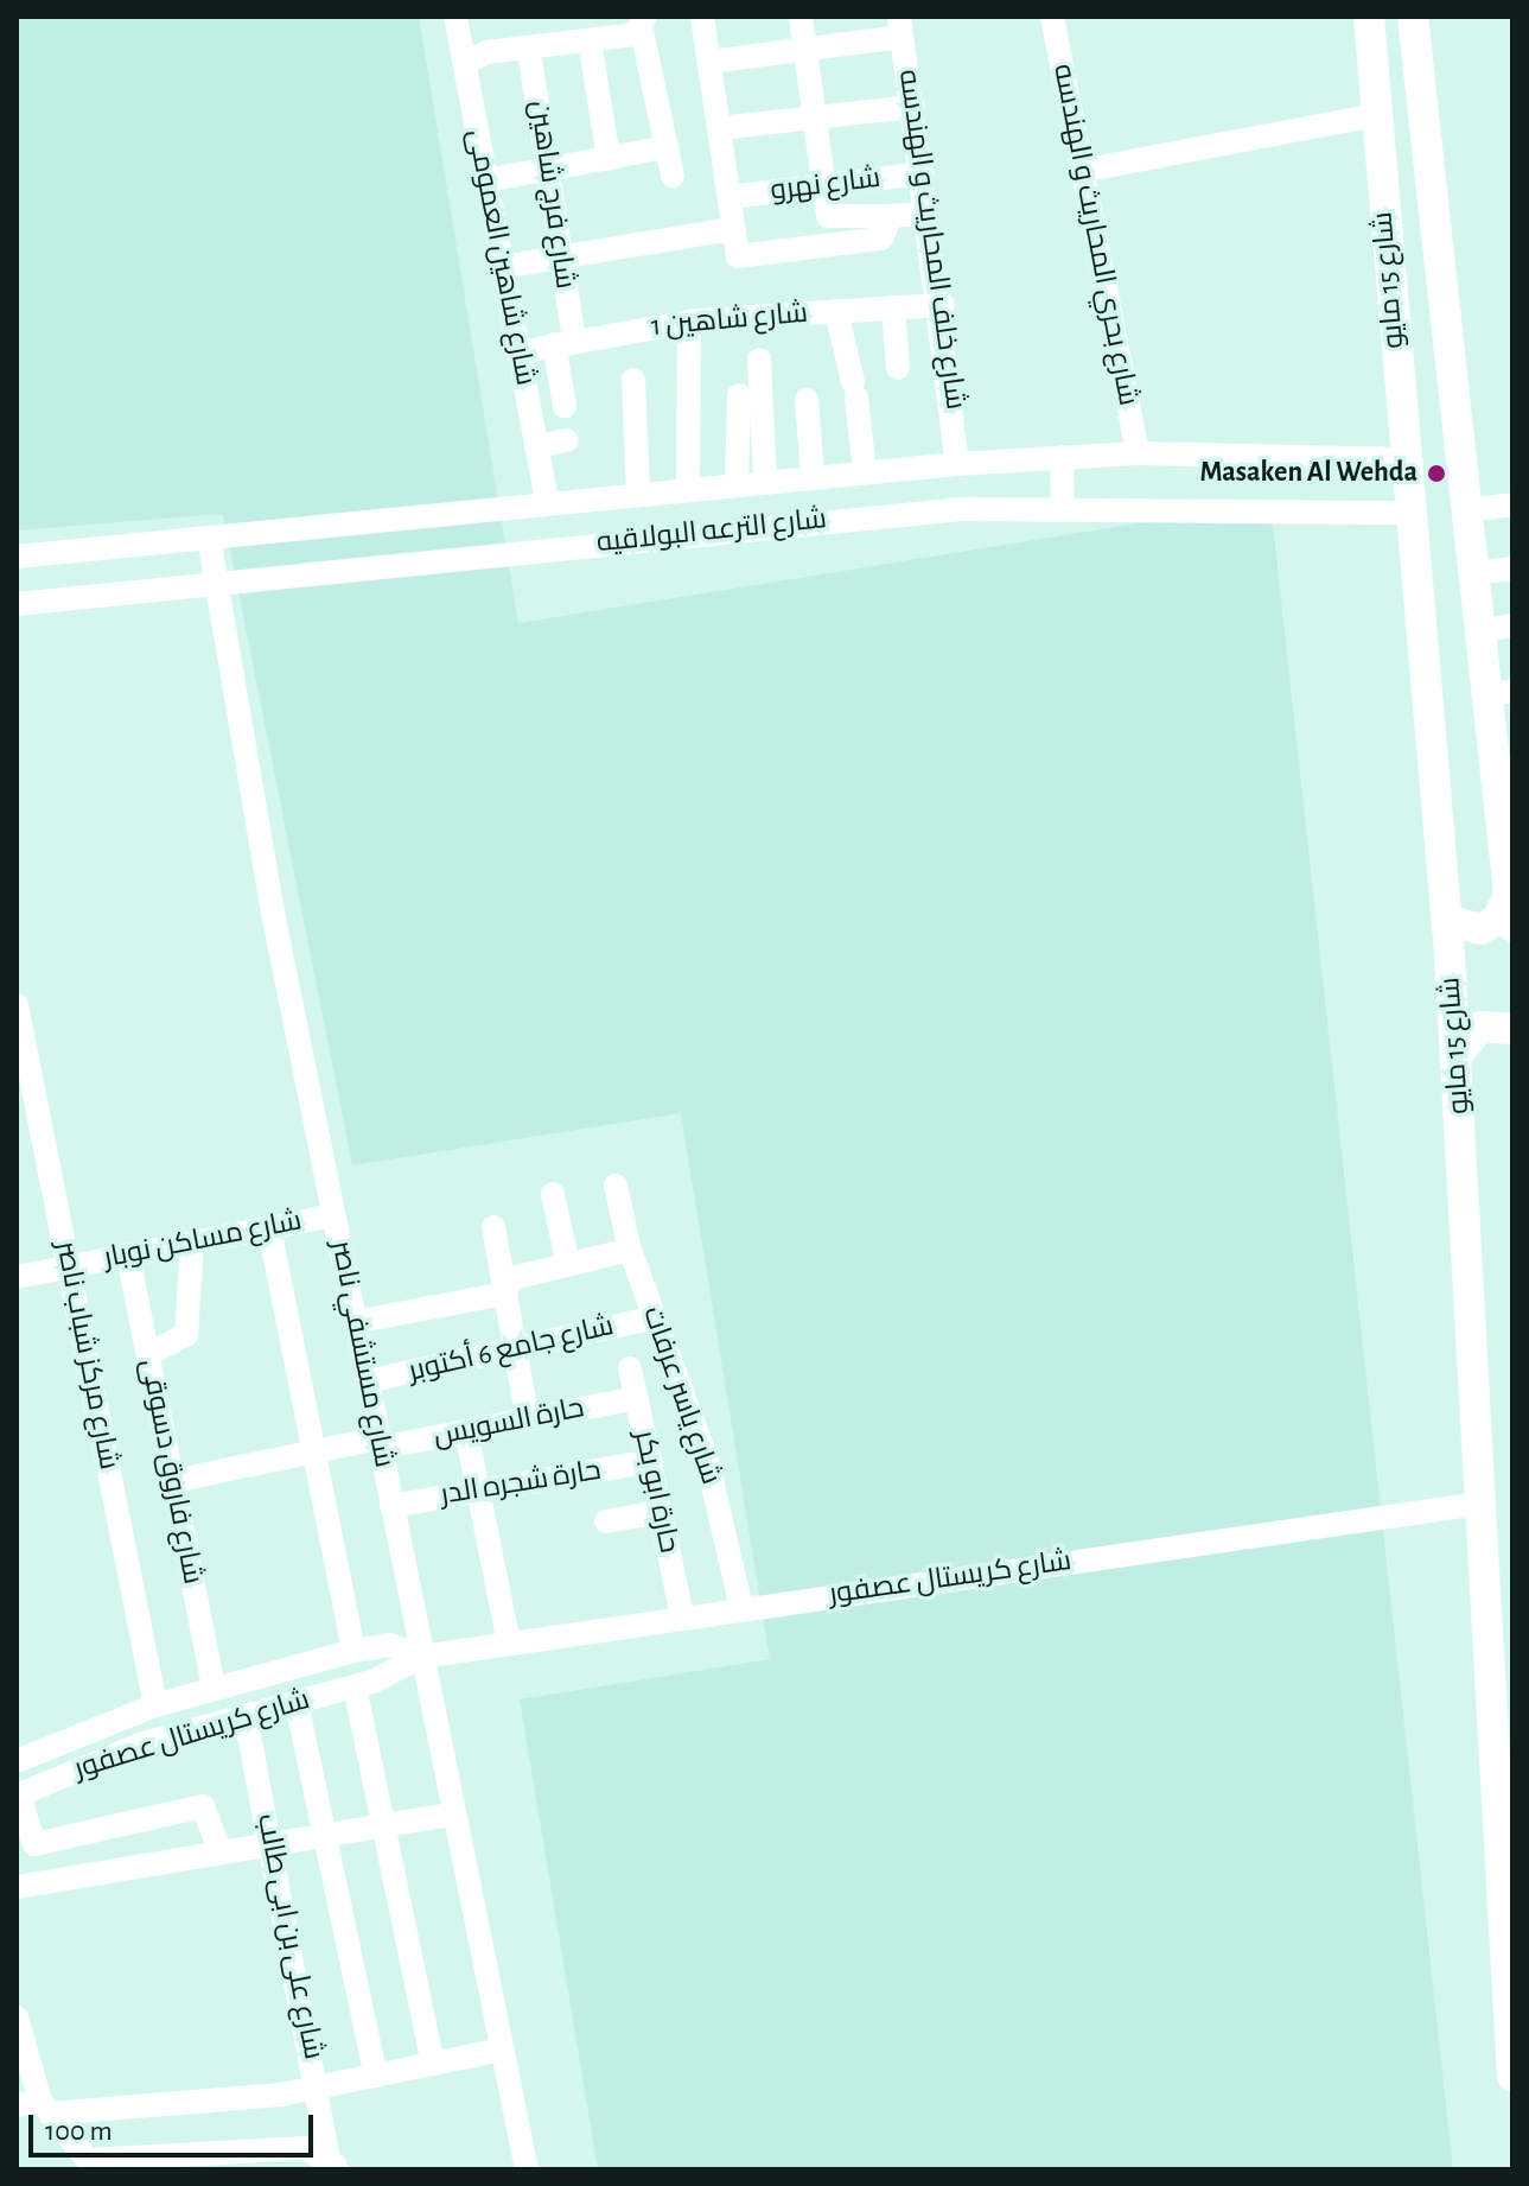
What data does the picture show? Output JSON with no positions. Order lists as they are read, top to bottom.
{
  "streets": {
    "main road": ["شارع 15 مايو"],
    "street": [
      "شارع نهرو",
      "شارع فرج شاهين",
      "شارع بحري المحاريث و الهندسه",
      "شارع خلف المحاريث و الهندسه",
      "شارع شاهين العمومى",
      "شارع شاهين 1",
      "شارع الترعه البولاقيه",
      "شارع مساكن نوبار",
      "شارع جامع 6 أكتوبر",
      "شارع مستشفي ناصر",
      "شارع مركز شباب ناصر",
      "شارع ياسر عرفات",
      "حارة السويس",
      "شارع فاروق دسوقى",
      "حارة شجره الدر",
      "حارة ابو بكر",
      "شارع كريستال عصفور",
      "شارع على بن ابى طالب"
    ]
  },
  "crossings": [
    ["شارع نهرو", "شارع خلف المحاريث و الهندسه"],
    ["شارع فرج شاهين", "شارع شاهين 1"],
    ["شارع بحري المحاريث و الهندسه", "شارع الترعه البولاقيه"],
    ["شارع خلف المحاريث و الهندسه", "شارع شاهين 1"],
    ["شارع خلف المحاريث و الهندسه", "شارع الترعه البولاقيه"],
    ["شارع شاهين العمومى", "شارع شاهين 1"],
    ["شارع شاهين العمومى", "شارع الترعه البولاقيه"],
    ["شارع 15 مايو", "شارع الترعه البولاقيه"],
    ["شارع 15 مايو", "شارع كريستال عصفور"],
    ["شارع الترعه البولاقيه", "شارع مستشفي ناصر"],
    ["شارع مساكن نوبار", "شارع مستشفي ناصر"],
    ["شارع مساكن نوبار", "شارع مركز شباب ناصر"],
    ["شارع مساكن نوبار", "شارع فاروق دسوقى"],
    ["شارع جامع 6 أكتوبر", "شارع مستشفي ناصر"],
    ["شارع جامع 6 أكتوبر", "شارع ياسر عرفات"],
    ["شارع مستشفي ناصر", "حارة السويس"],
    ["شارع مستشفي ناصر", "حارة شجره الدر"],
    ["شارع مستشفي ناصر", "شارع كريستال عصفور"],
    ["شارع مركز شباب ناصر", "شارع كريستال عصفور"],
    ["شارع ياسر عرفات", "شارع كريستال عصفور"],
    ["حارة السويس", "شارع فاروق دسوقى"],
    ["حارة السويس", "حارة ابو بكر"],
    ["شارع فاروق دسوقى", "شارع كريستال عصفور"],
    ["حارة شجره الدر", "حارة ابو بكر"],
    ["حارة ابو بكر", "شارع كريستال عصفور"],
    ["شارع كريستال عصفور", "شارع على بن ابى طالب"]
  ],
  "places": ["Masaken Al Wehda"],
  "scale_bar": "100 m"
}
